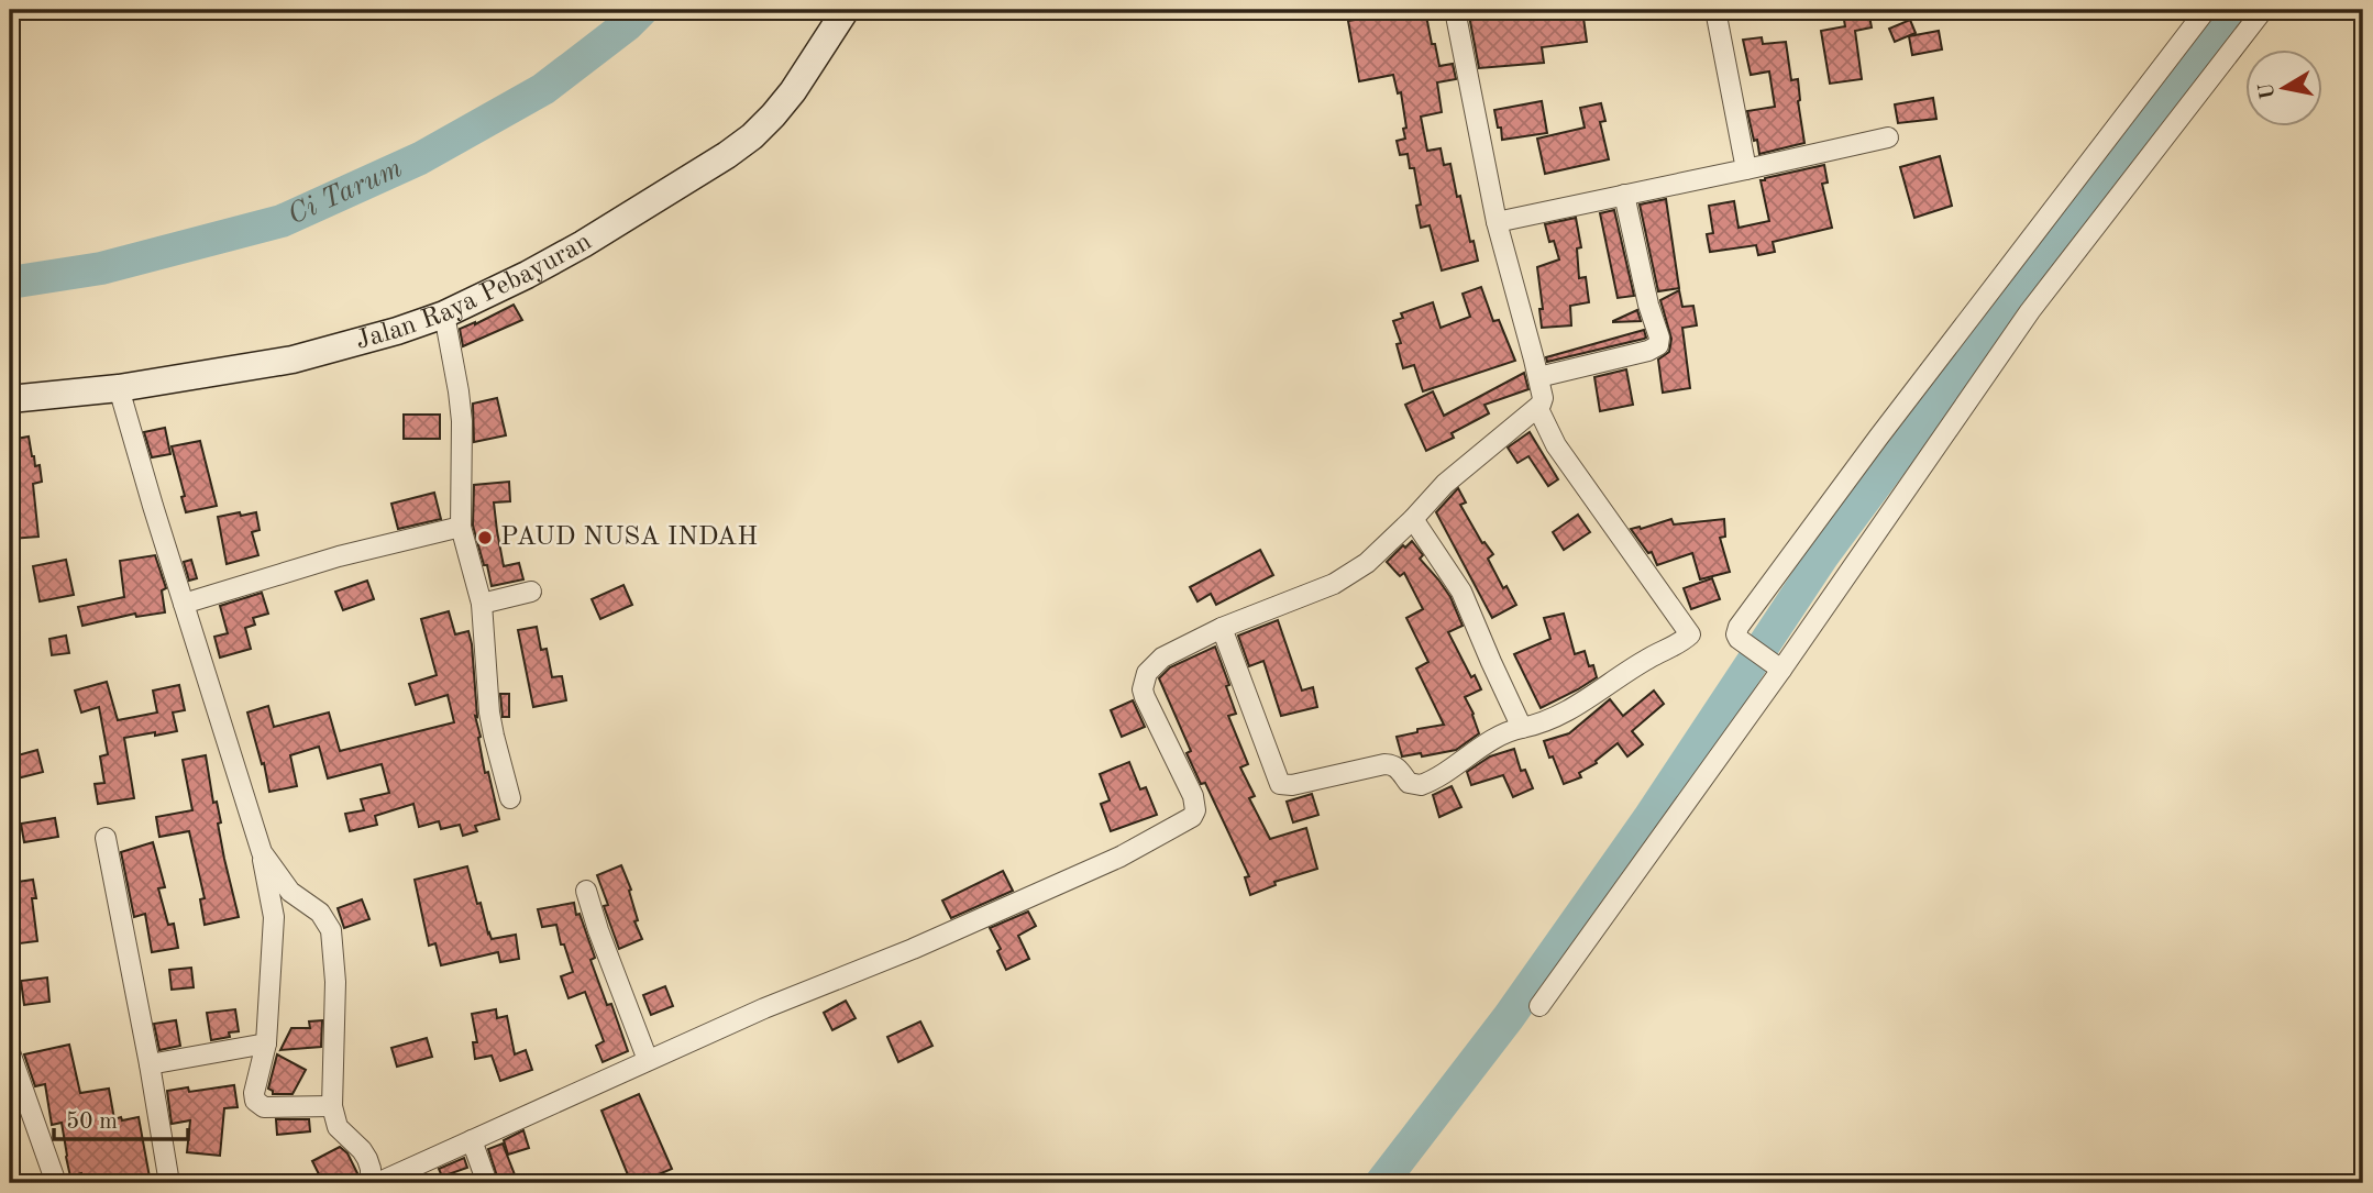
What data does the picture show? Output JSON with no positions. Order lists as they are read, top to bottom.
{
  "streets": {
    "main road": ["Jalan Raya Pebayuran"]
  },
  "water": ["Ci Tarum"],
  "places": ["PAUD NUSA INDAH"],
  "scale_bar": "50 m",
  "north": "left"
}
